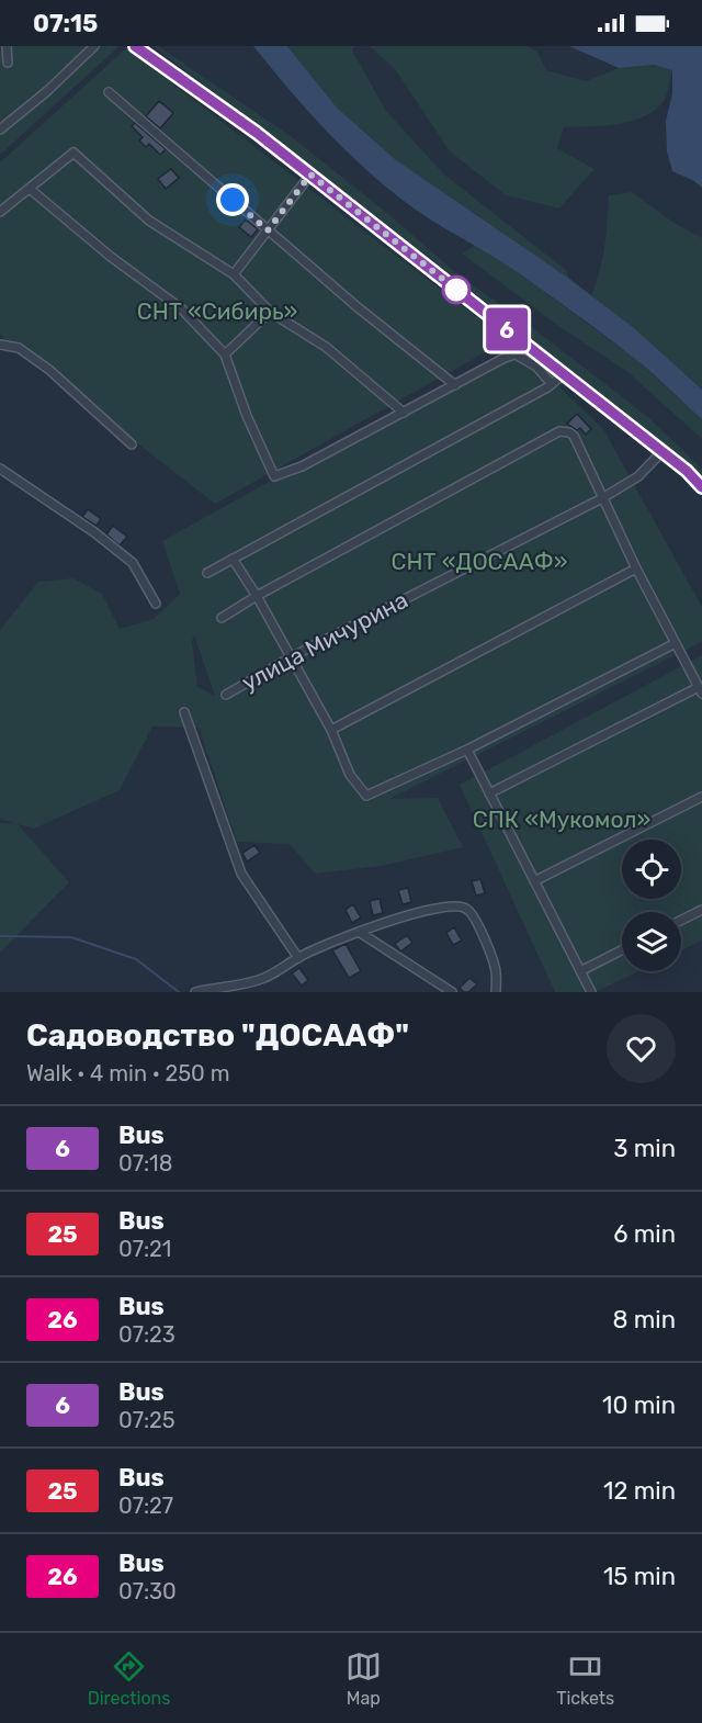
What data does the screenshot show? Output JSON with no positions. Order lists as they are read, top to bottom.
{
  "streets": {
    "street": ["улица Мичурина"]
  },
  "parks": ["СНТ «Сибирь»", "СНТ «ДОСААФ»", "СПК «Мукомол»"],
  "lines": ["bus line 6"],
  "page": {
    "status": "07:15",
    "on_map": "6",
    "heading": ["Садоводство \"ДОСААФ\"", "Walk · 4 min · 250 m"],
    "list": [
      {
        "mark": "6",
        "name": "Bus",
        "note": "07:18",
        "value": "3 min"
      },
      {
        "mark": "25",
        "name": "Bus",
        "note": "07:21",
        "value": "6 min"
      },
      {
        "mark": "26",
        "name": "Bus",
        "note": "07:23",
        "value": "8 min"
      },
      {
        "mark": "6",
        "name": "Bus",
        "note": "07:25",
        "value": "10 min"
      },
      {
        "mark": "25",
        "name": "Bus",
        "note": "07:27",
        "value": "12 min"
      },
      {
        "mark": "26",
        "name": "Bus",
        "note": "07:30",
        "value": "15 min"
      }
    ],
    "tabs": ["Directions", "Map", "Tickets"]
  }
}
